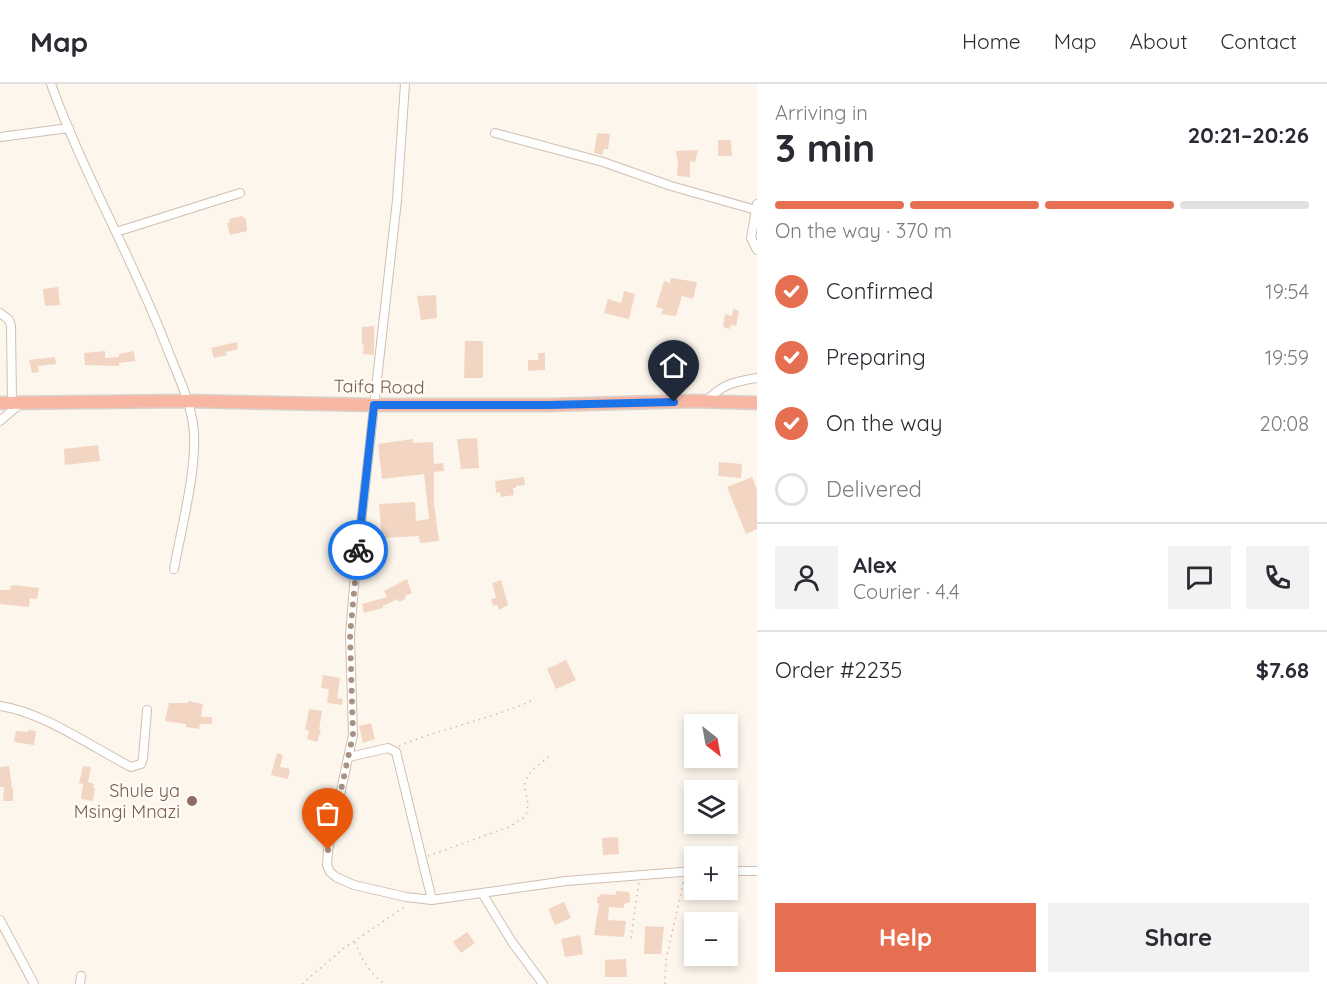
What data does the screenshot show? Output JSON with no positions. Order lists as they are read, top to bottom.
{
  "streets": {
    "highway": ["Taifa Road"]
  },
  "places": ["Shule ya Msingi Mnazi"],
  "north": "bottom right",
  "page": {
    "header": "Map",
    "nav": [
      "Home",
      "Map",
      "About",
      "Contact"
    ],
    "heading": ["3 min", "Arriving in", "20:21–20:26"],
    "panel": [
      "Alex",
      "Courier · 4.4",
      "Order #2235",
      "$7.68"
    ],
    "bar": "On the way · 370 m",
    "list": [
      ["Confirmed", "19:54"],
      ["Preparing", "19:59"],
      ["On the way", "20:08"],
      "Delivered"
    ],
    "map_buttons": ["+", "−"],
    "buttons": ["Help", "Share"]
  }
}
